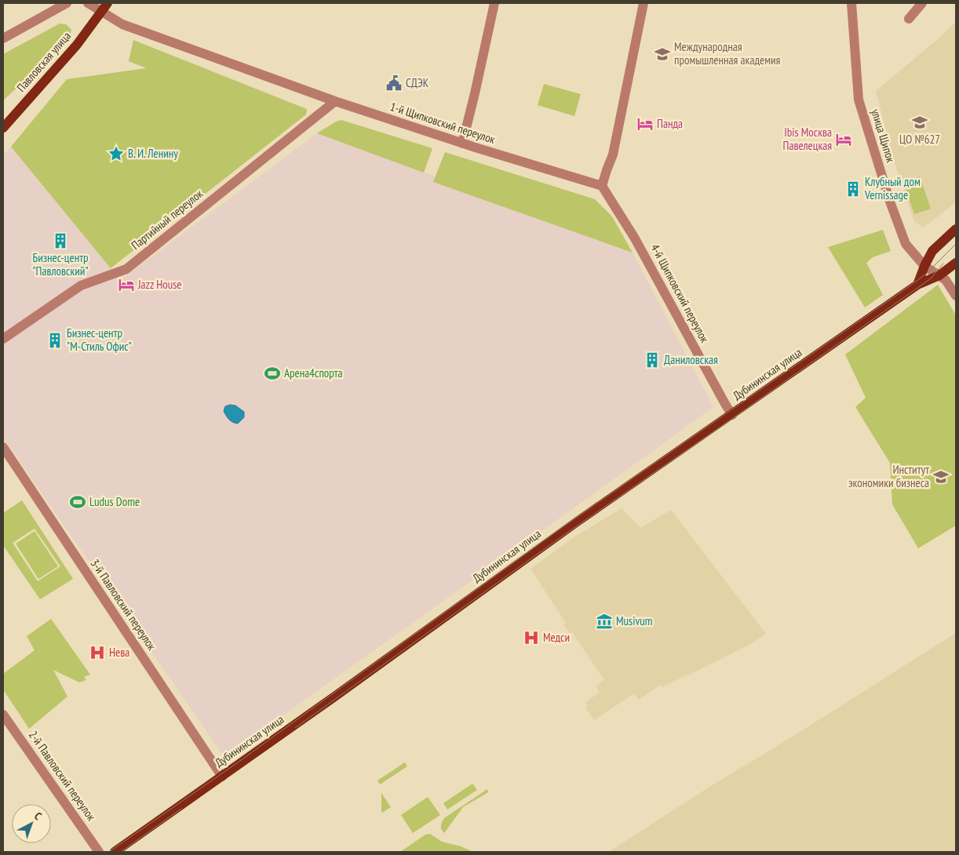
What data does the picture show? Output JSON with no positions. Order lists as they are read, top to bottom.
{
  "streets": {
    "main road": ["Павловская улица", "Дубининская улица"],
    "street": [
      "1-й Щипковский переулок",
      "улица Щипок",
      "Партийный переулок",
      "4-й Щипковский переулок",
      "3-й Павловский переулок",
      "2-й Павловский переулок"
    ]
  },
  "crossings": [
    ["Павловская улица", "1-й Щипковский переулок"],
    ["1-й Щипковский переулок", "Партийный переулок"],
    ["1-й Щипковский переулок", "4-й Щипковский переулок"],
    ["улица Щипок", "Дубининская улица"],
    ["4-й Щипковский переулок", "Дубининская улица"],
    ["Дубининская улица", "3-й Павловский переулок"]
  ],
  "places": {
    "school or university": ["Международная промышленная академия", "ЦО №627", "Институт экономики бизнеса"],
    "public building": ["СДЭК"],
    "hotel": ["Панда", "Ibis Москва Павелецкая", "Jazz House"],
    "place": ["В. И. Ленину"],
    "building": [
      "Клубный дом Vernissage",
      "Бизнес-центр \"Павловский\"",
      "Бизнес-центр \"М-Стиль Офис\"",
      "Даниловская"
    ],
    "sports": ["Арена4спорта", "Ludus Dome"],
    "museum": ["Musivum"],
    "hospital": ["Медси", "Нева"]
  },
  "north": "top right"
}
